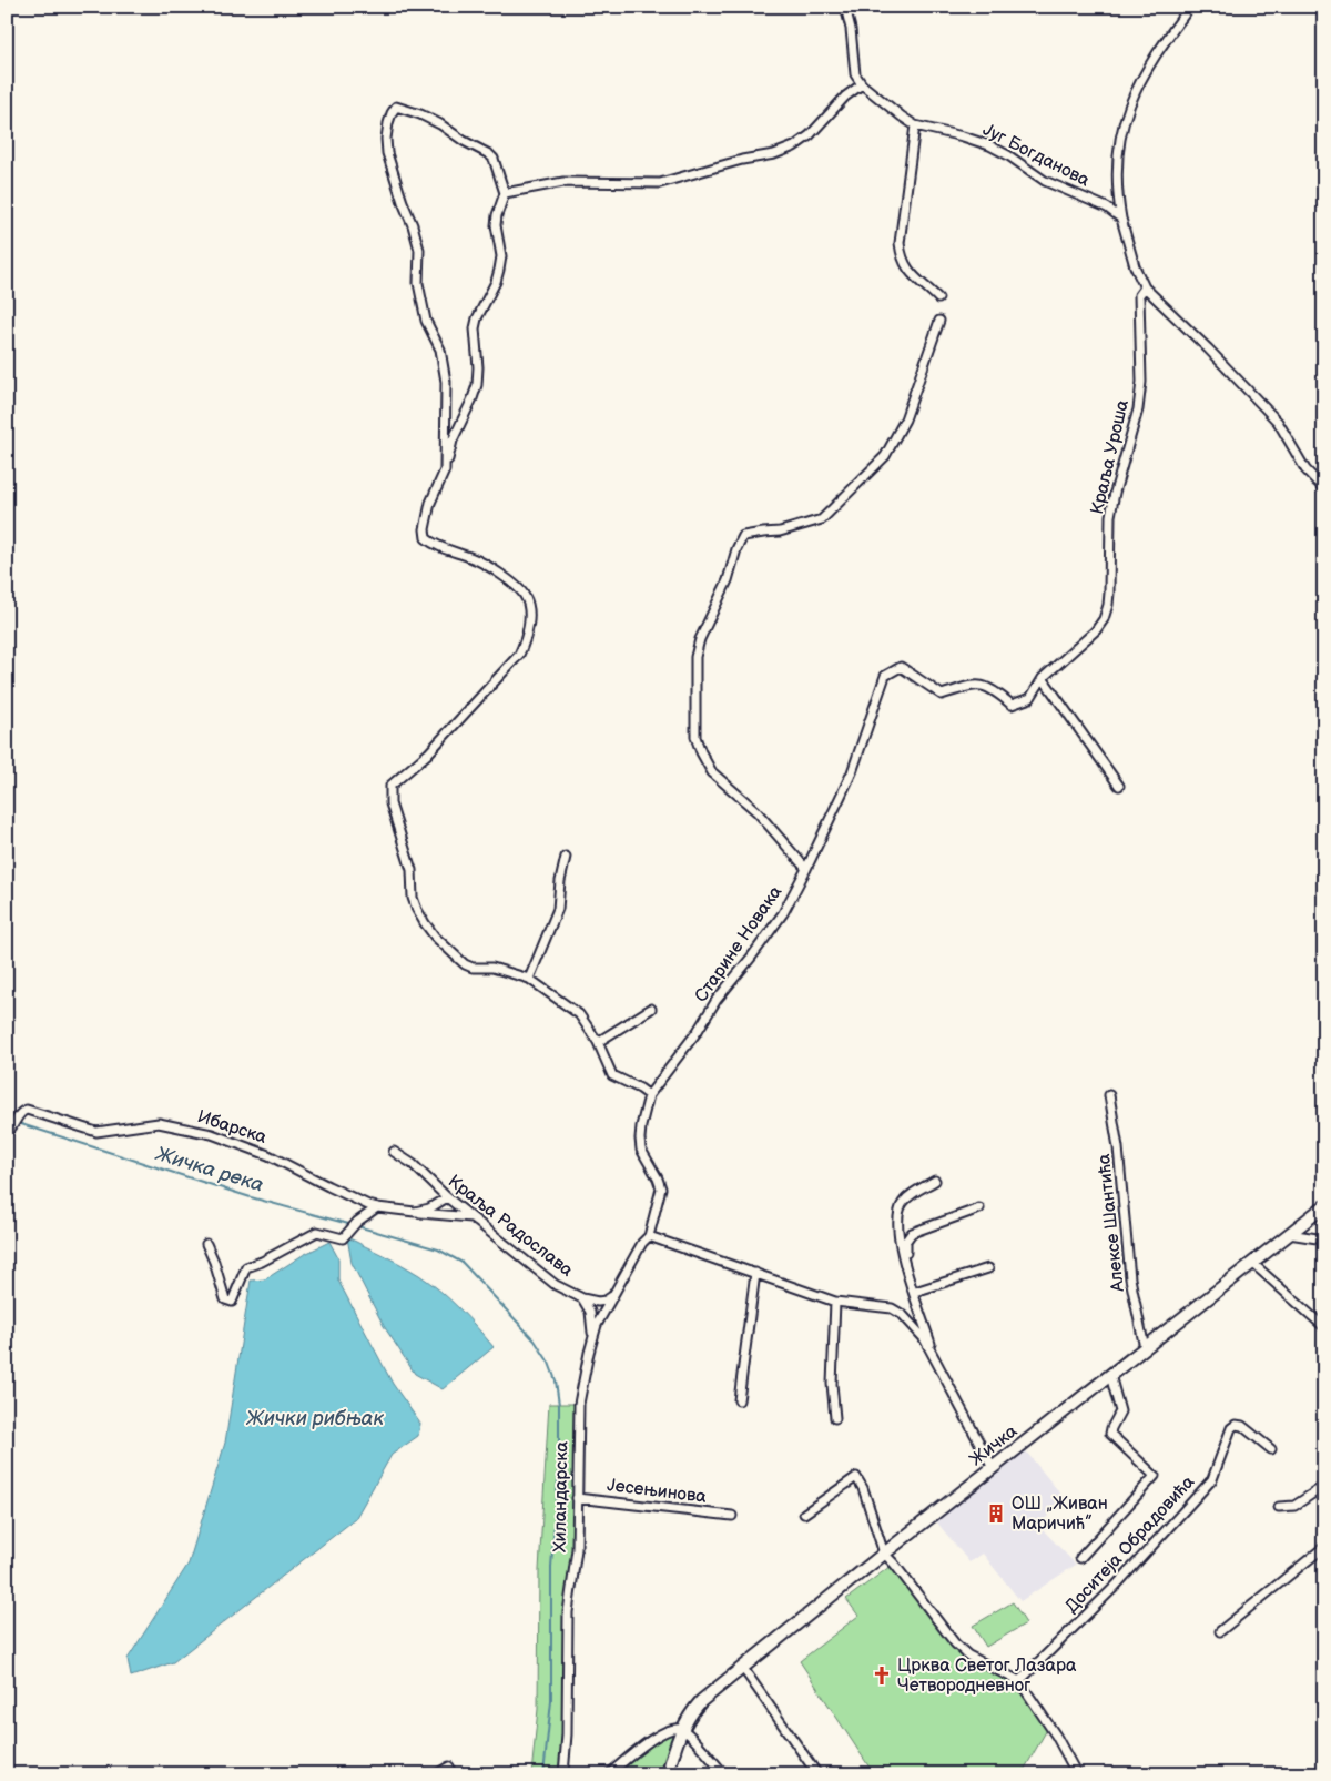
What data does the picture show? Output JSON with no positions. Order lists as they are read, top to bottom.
{
  "streets": {
    "main road": ["Жичка"],
    "street": [
      "Југ Богданова",
      "Краља Уроша",
      "Старине Новака",
      "Ибарска",
      "Алексе Шантића",
      "Краља Радослава",
      "Јесењинова",
      "Хиландарска",
      "Доситеја Обрадовића"
    ]
  },
  "crossings": [
    ["Југ Богданова", "Краља Уроша"],
    ["Краља Уроша", "Старине Новака"],
    ["Старине Новака", "Хиландарска"],
    ["Ибарска", "Краља Радослава"],
    ["Алексе Шантића", "Жичка"],
    ["Краља Радослава", "Хиландарска"],
    ["Јесењинова", "Хиландарска"]
  ],
  "water": ["Жичка река", "Жички рибњак"],
  "places": {
    "building": ["ОШ „Живан Маричић”"],
    "church": ["Црква Светог Лазара Четвородневног"]
  }
}
